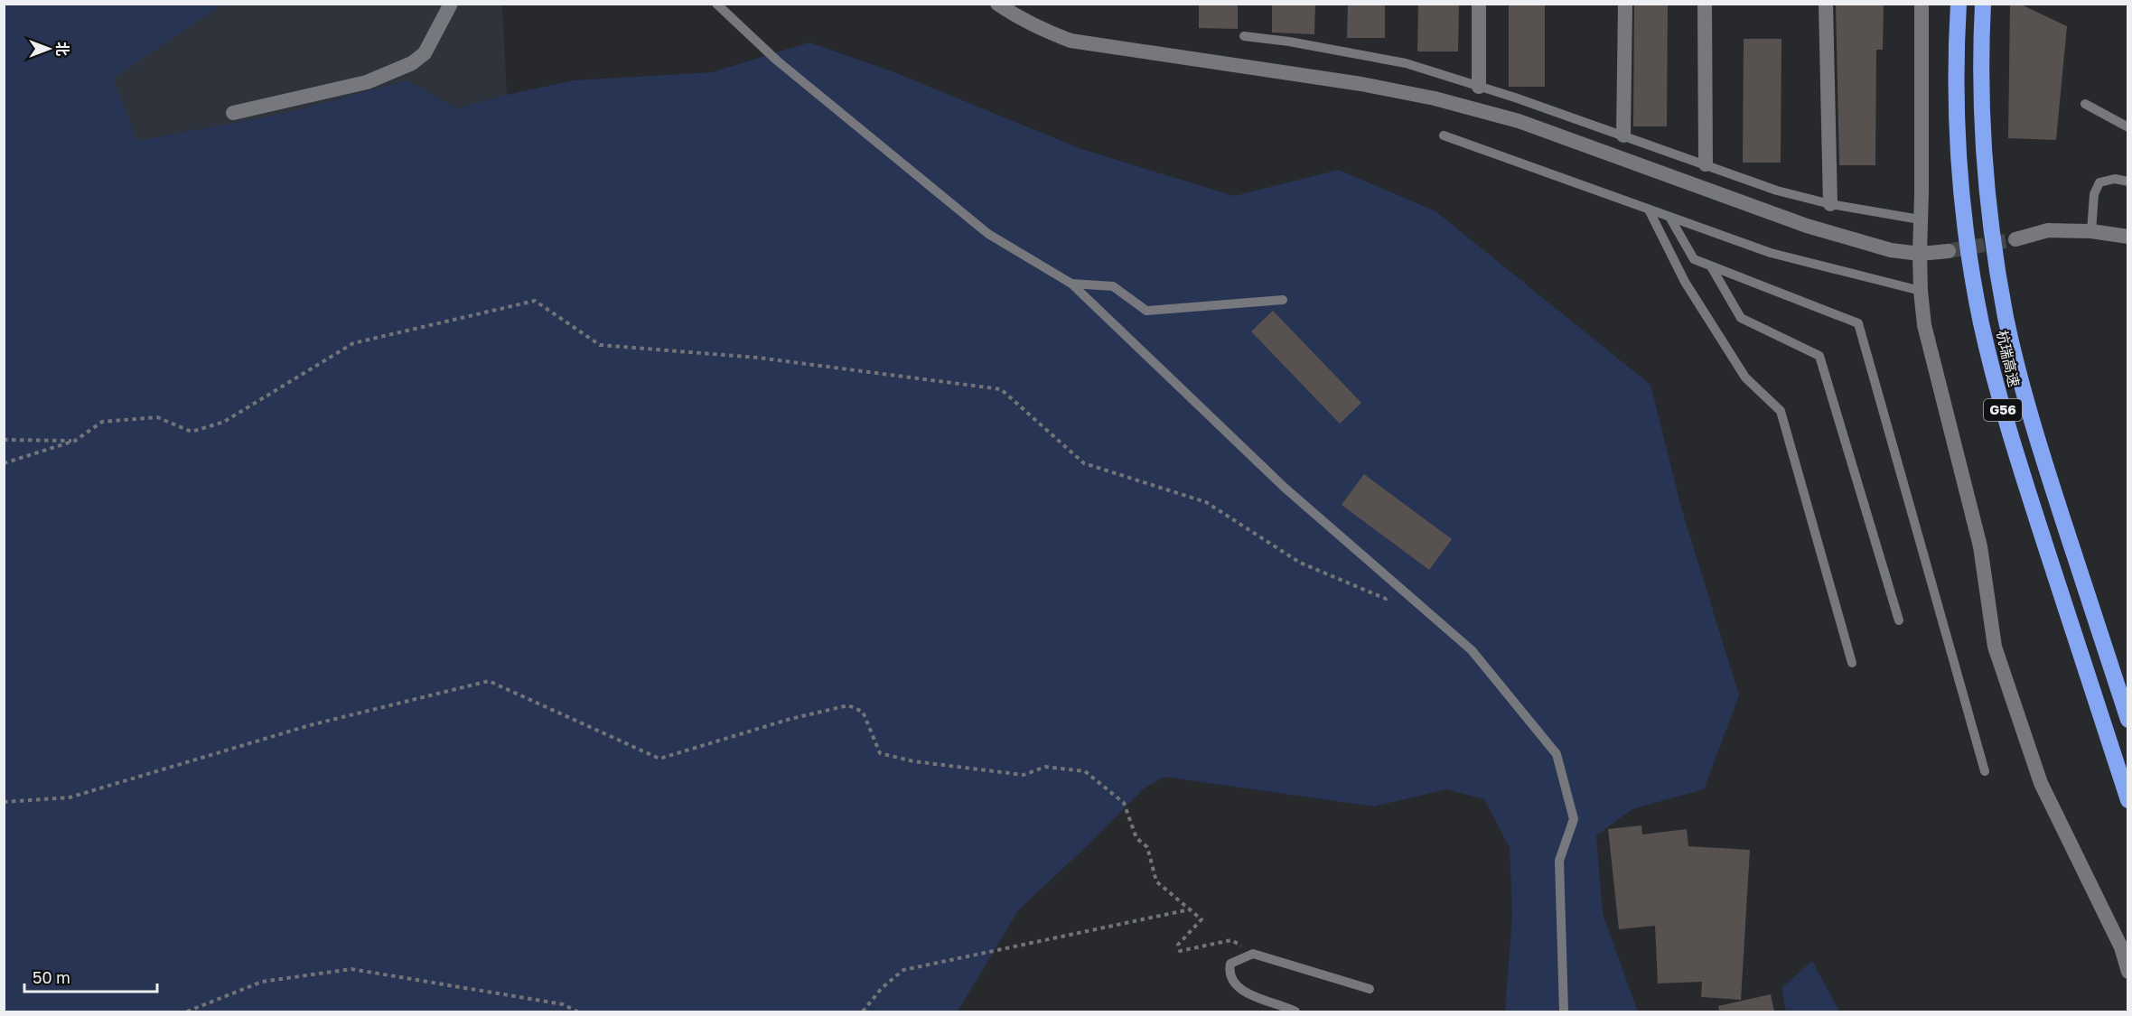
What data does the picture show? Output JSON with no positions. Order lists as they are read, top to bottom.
{
  "streets": {
    "highway": ["杭瑞高速", "G56"]
  },
  "scale_bar": "50 m",
  "north": "right"
}
